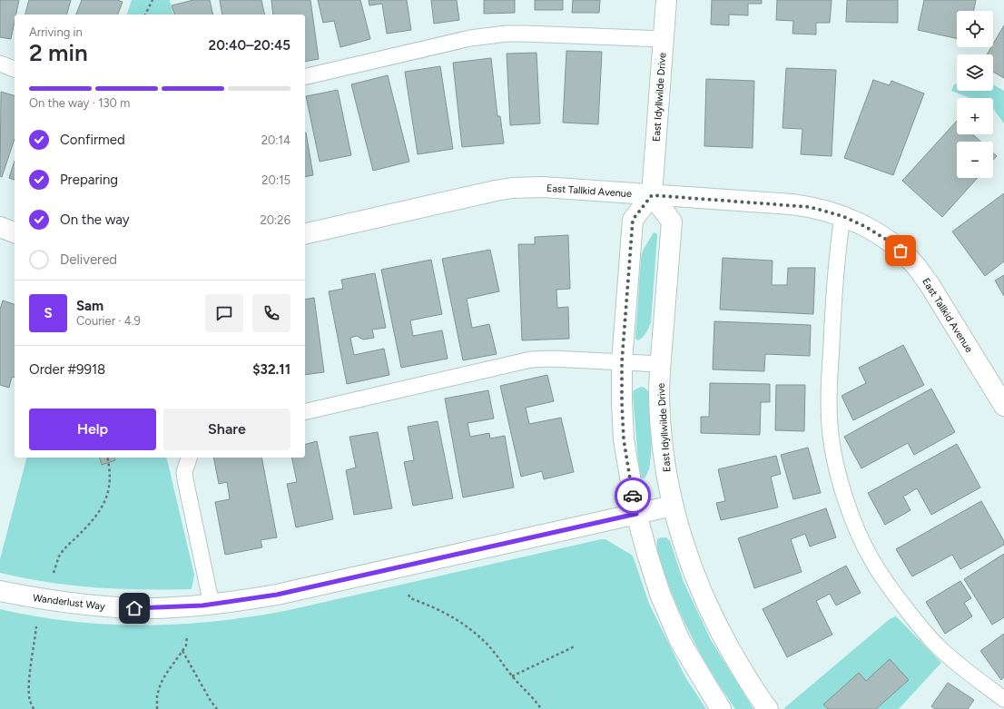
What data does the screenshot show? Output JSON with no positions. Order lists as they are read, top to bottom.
{
  "streets": {
    "street": ["East Idyllwilde Drive", "East Tallkid Avenue", "Wanderlust Way"]
  },
  "crossings": [
    ["East Idyllwilde Drive", "East Tallkid Avenue"],
    ["East Idyllwilde Drive", "Wanderlust Way"]
  ],
  "page": {
    "map_buttons": ["+", "−"],
    "heading": ["2 min", "Arriving in", "20:40–20:45"],
    "panel": [
      "Sam",
      "Courier · 4.9",
      "Order #9918",
      "$32.11"
    ],
    "bar": "On the way · 130 m",
    "list": [
      ["Confirmed", "20:14"],
      ["Preparing", "20:15"],
      ["On the way", "20:26"],
      "Delivered"
    ],
    "round": "S",
    "buttons": ["Help", "Share"]
  }
}
